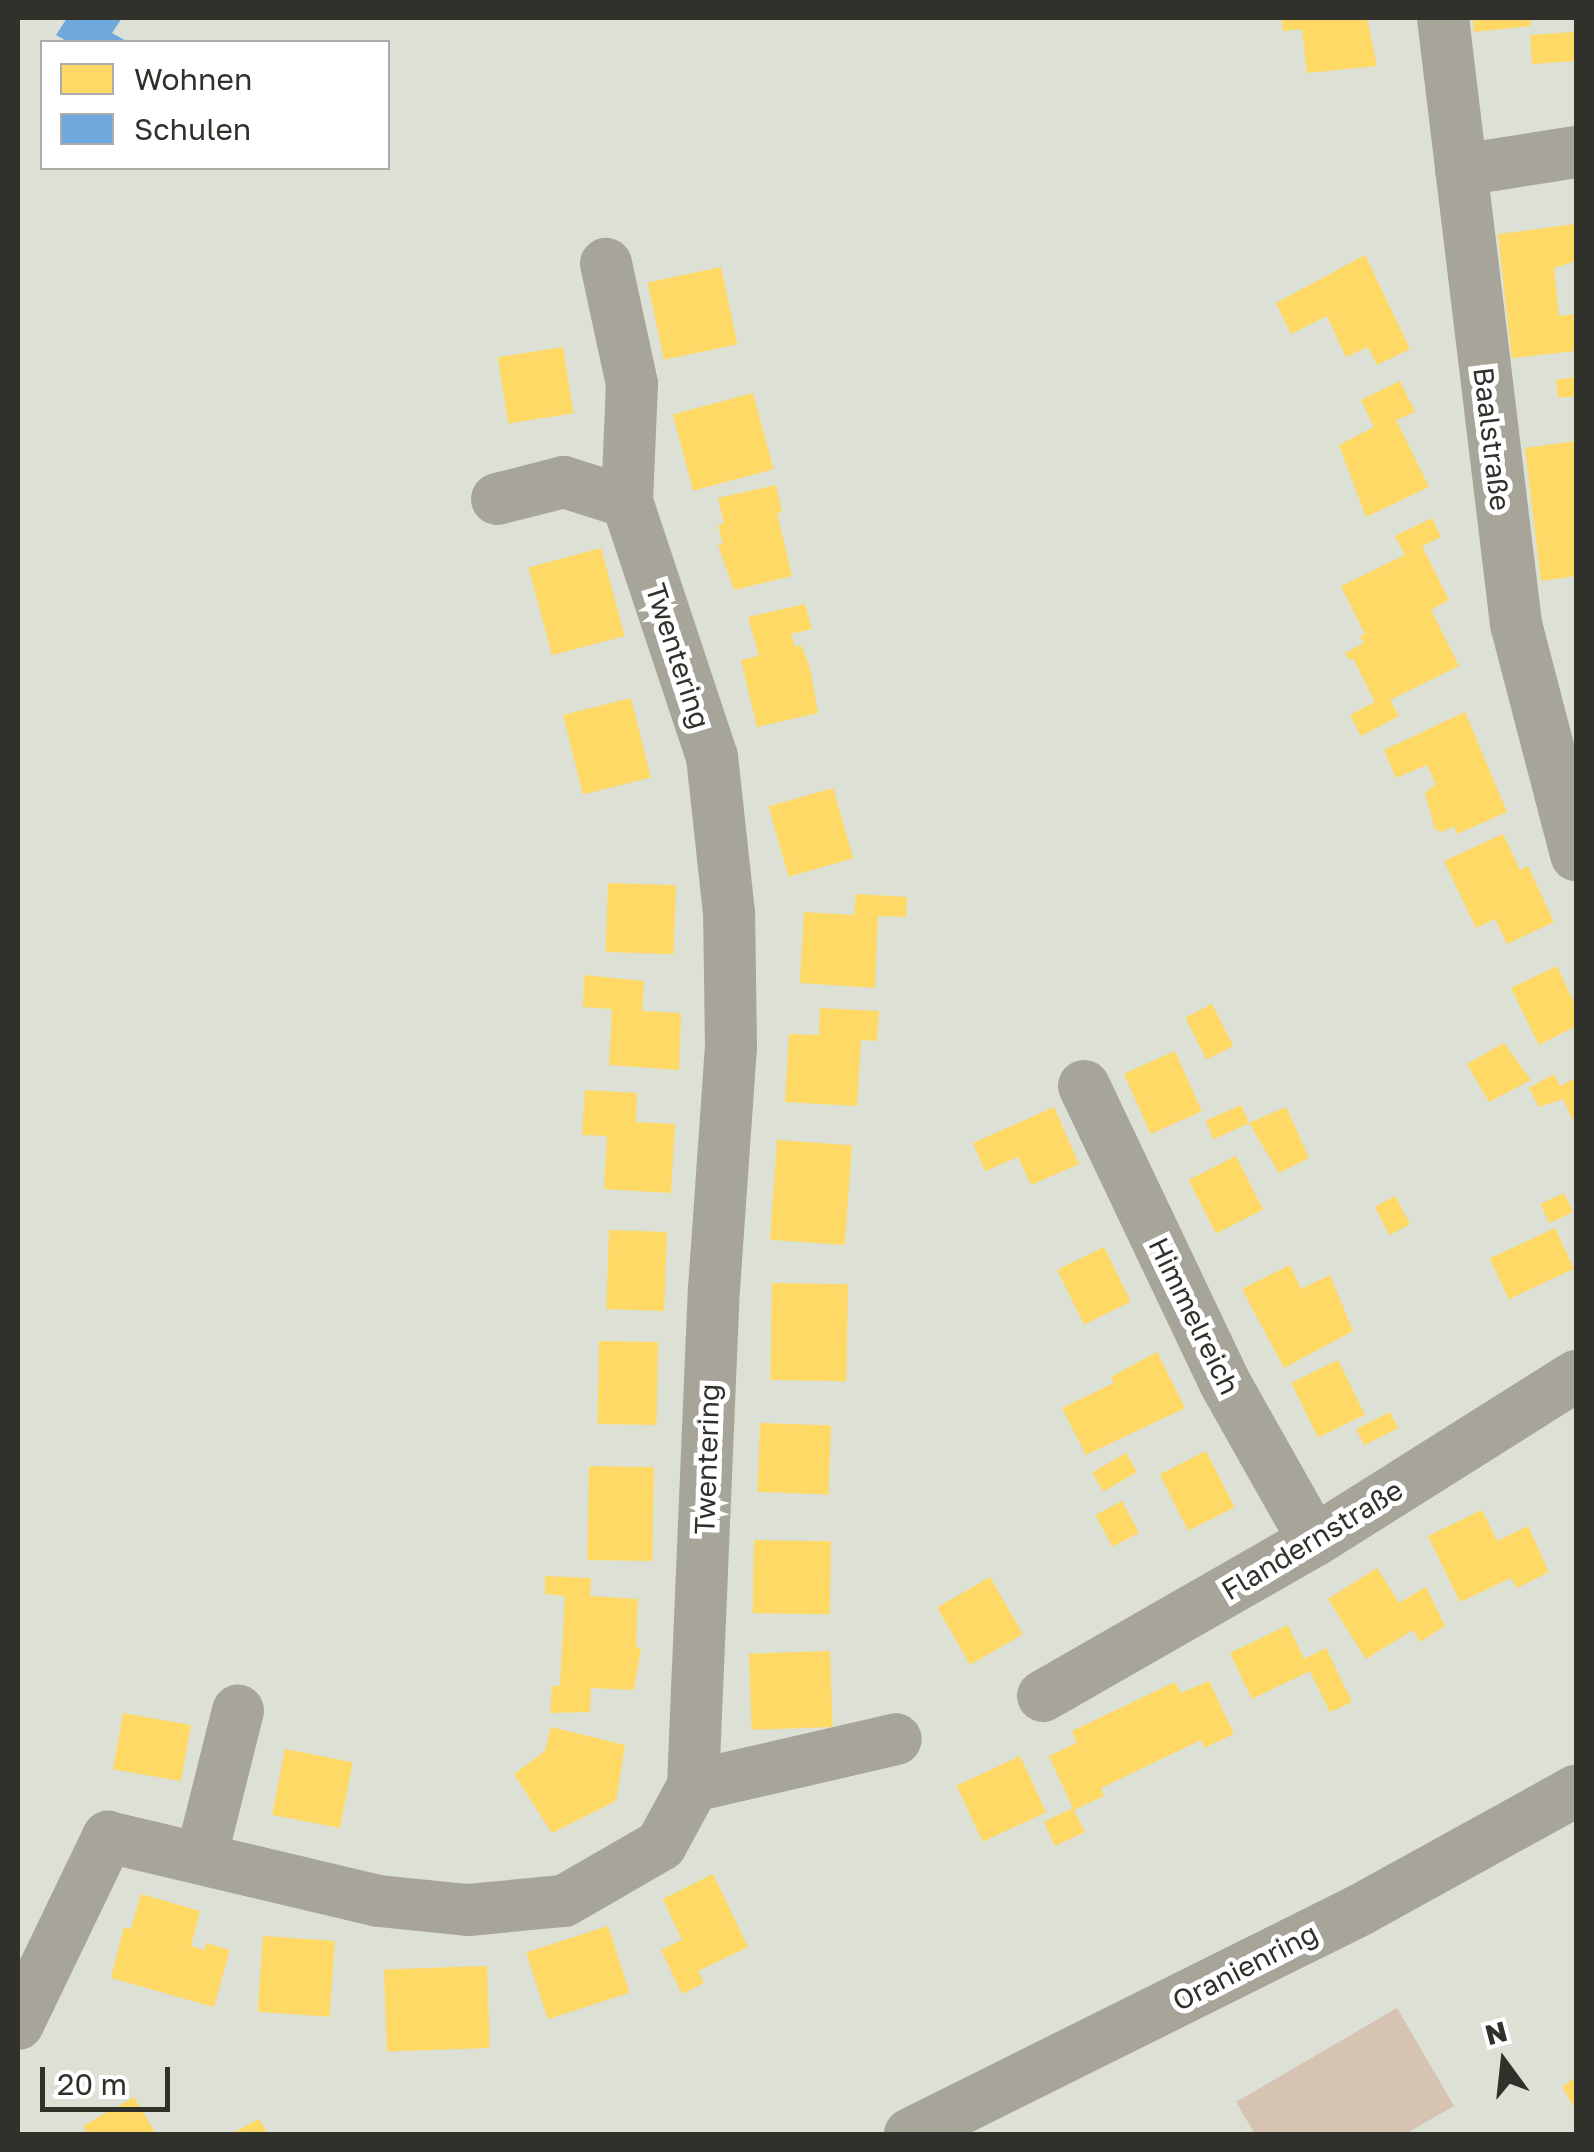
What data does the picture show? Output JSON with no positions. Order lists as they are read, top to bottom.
{
  "streets": {
    "street": [
      "Baalstraße",
      "Twentering",
      "Himmelreich",
      "Flandernstraße",
      "Oranienring"
    ]
  },
  "crossings": [
    ["Himmelreich", "Flandernstraße"]
  ],
  "legend": ["Wohnen", "Schulen"],
  "scale_bar": "20 m",
  "north": "top"
}
